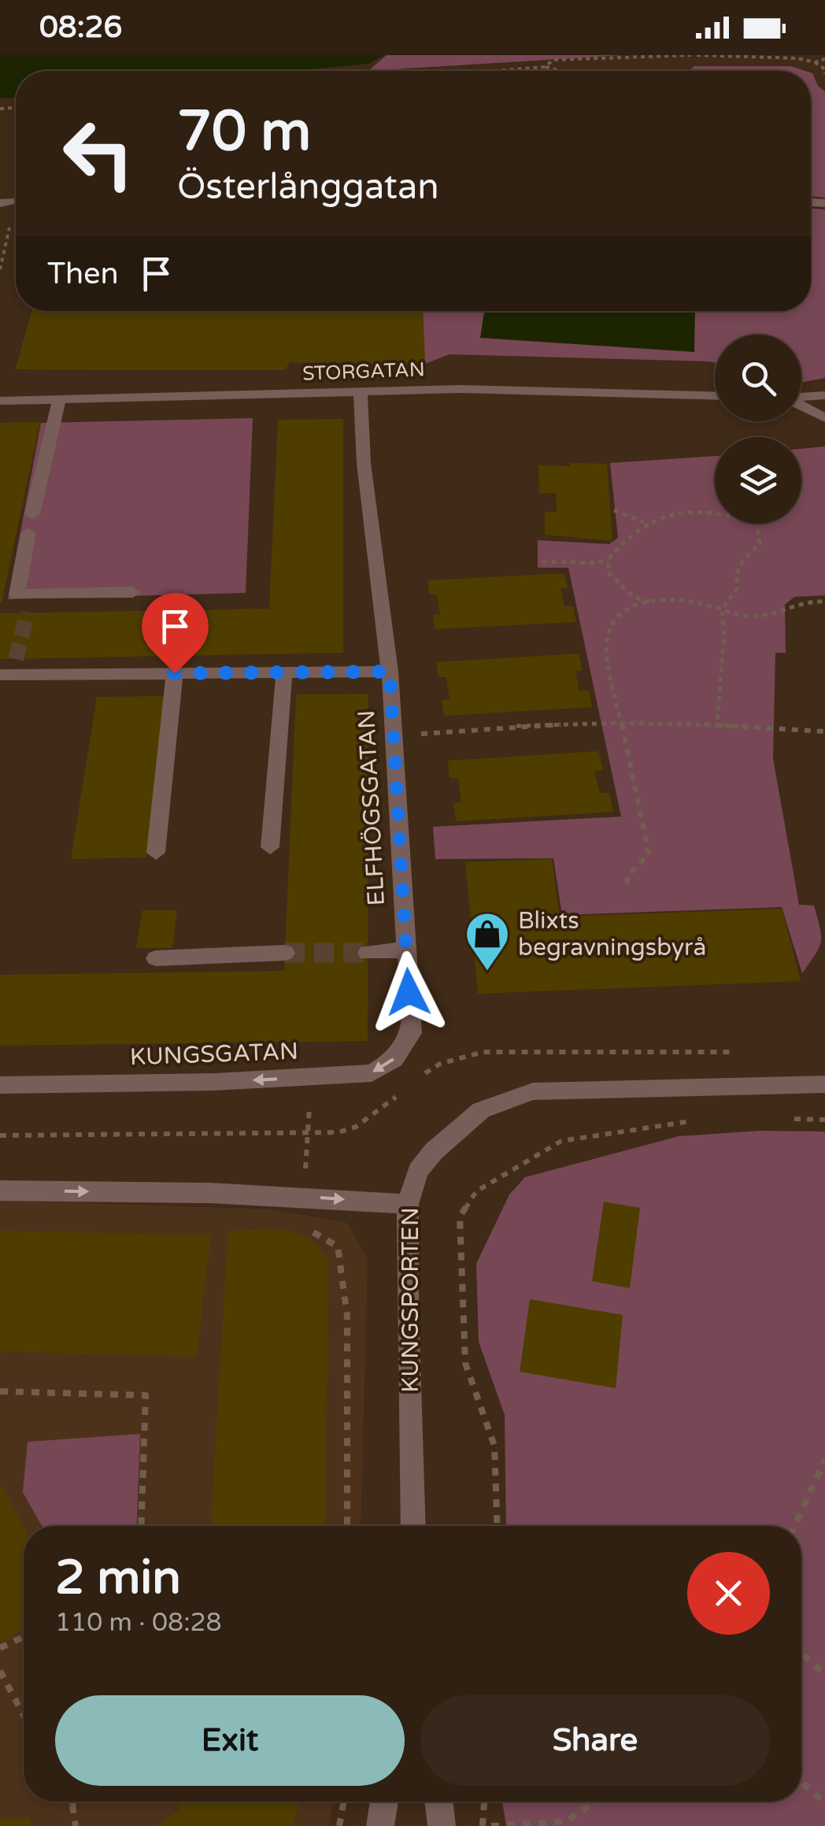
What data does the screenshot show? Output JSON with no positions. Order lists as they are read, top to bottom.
{
  "streets": {
    "street": [
      "STORGATAN",
      "ELFHÖGSGATAN",
      "KUNGSGATAN",
      "KUNGSPORTEN"
    ]
  },
  "crossings": [
    ["STORGATAN", "ELFHÖGSGATAN"],
    ["ELFHÖGSGATAN", "KUNGSGATAN"]
  ],
  "places": {
    "shop": ["Blixts begravningsbyrå"]
  },
  "page": {
    "status": "08:26",
    "turn": ["70 m", "Österlånggatan"],
    "then": "Then",
    "heading": ["2 min", "110 m · 08:28"],
    "buttons": ["Exit", "Share"]
  }
}
